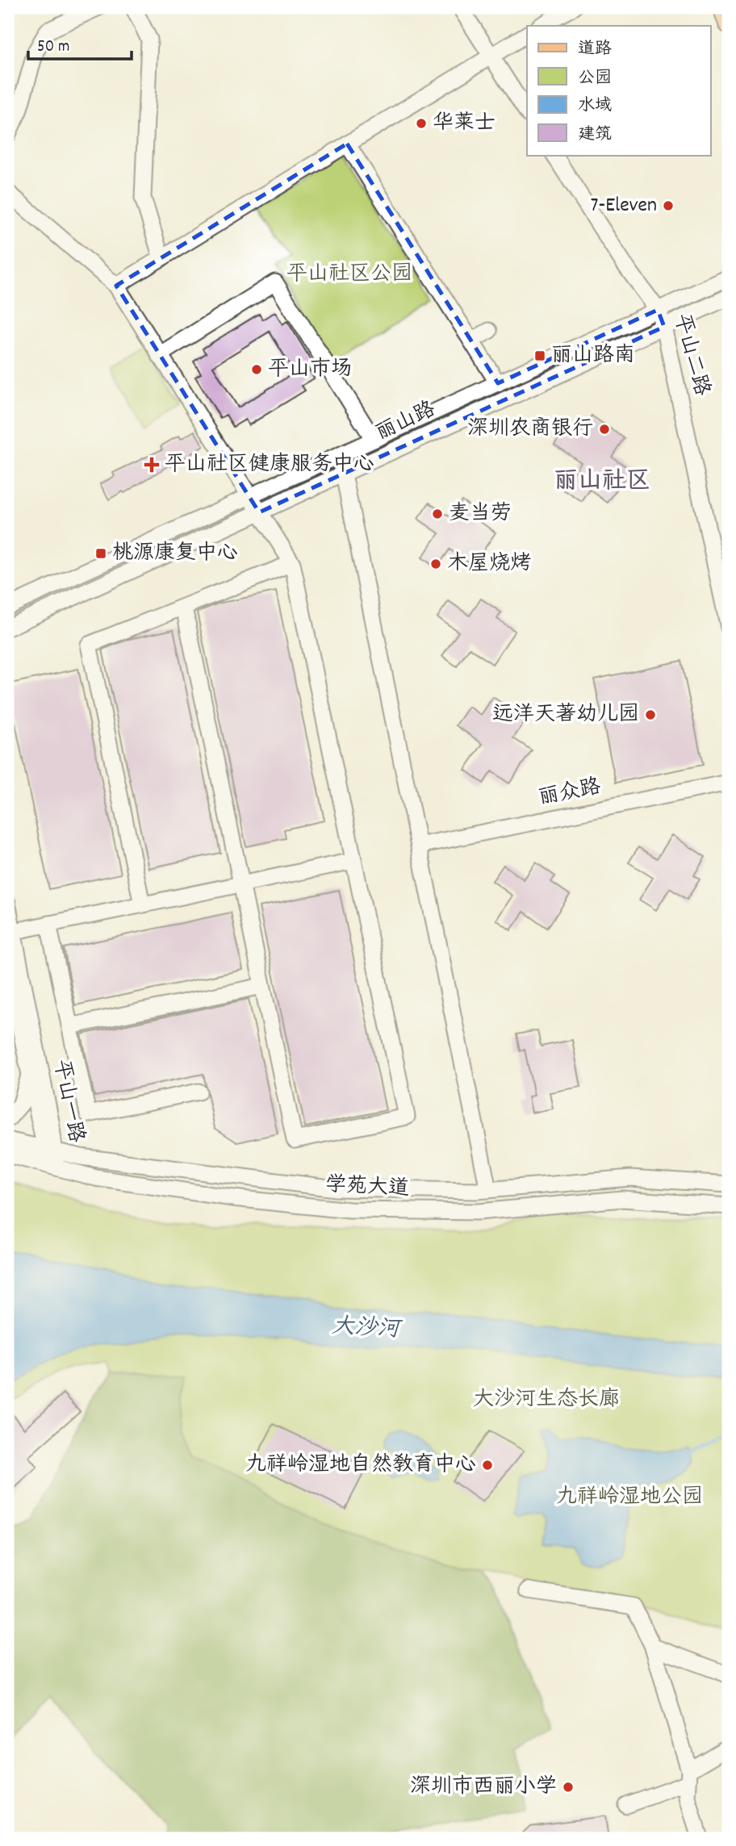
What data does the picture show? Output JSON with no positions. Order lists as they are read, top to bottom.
{
  "streets": {
    "street": [
      "平山二路",
      "丽山路",
      "丽众路",
      "平山一路",
      "学苑大道"
    ]
  },
  "crossings": [
    ["平山二路", "丽山路"],
    ["平山一路", "学苑大道"]
  ],
  "districts": ["丽山社区"],
  "water": ["大沙河"],
  "parks": ["平山社区公园", "大沙河生态长廊", "九祥岭湿地公园"],
  "places": {
    "other": [
      "华莱士",
      "7-Eleven",
      "平山市场",
      "深圳农商银行",
      "麦当劳",
      "木屋烧烤",
      "远洋天著幼儿园",
      "九祥岭湿地自然教育中心",
      "深圳市西丽小学"
    ],
    "transit": ["丽山路南", "桃源康复中心"],
    "health": ["平山社区健康服务中心"]
  },
  "legend": [
    "道路",
    "公园",
    "水域",
    "建筑"
  ],
  "scale_bar": "50 m"
}
